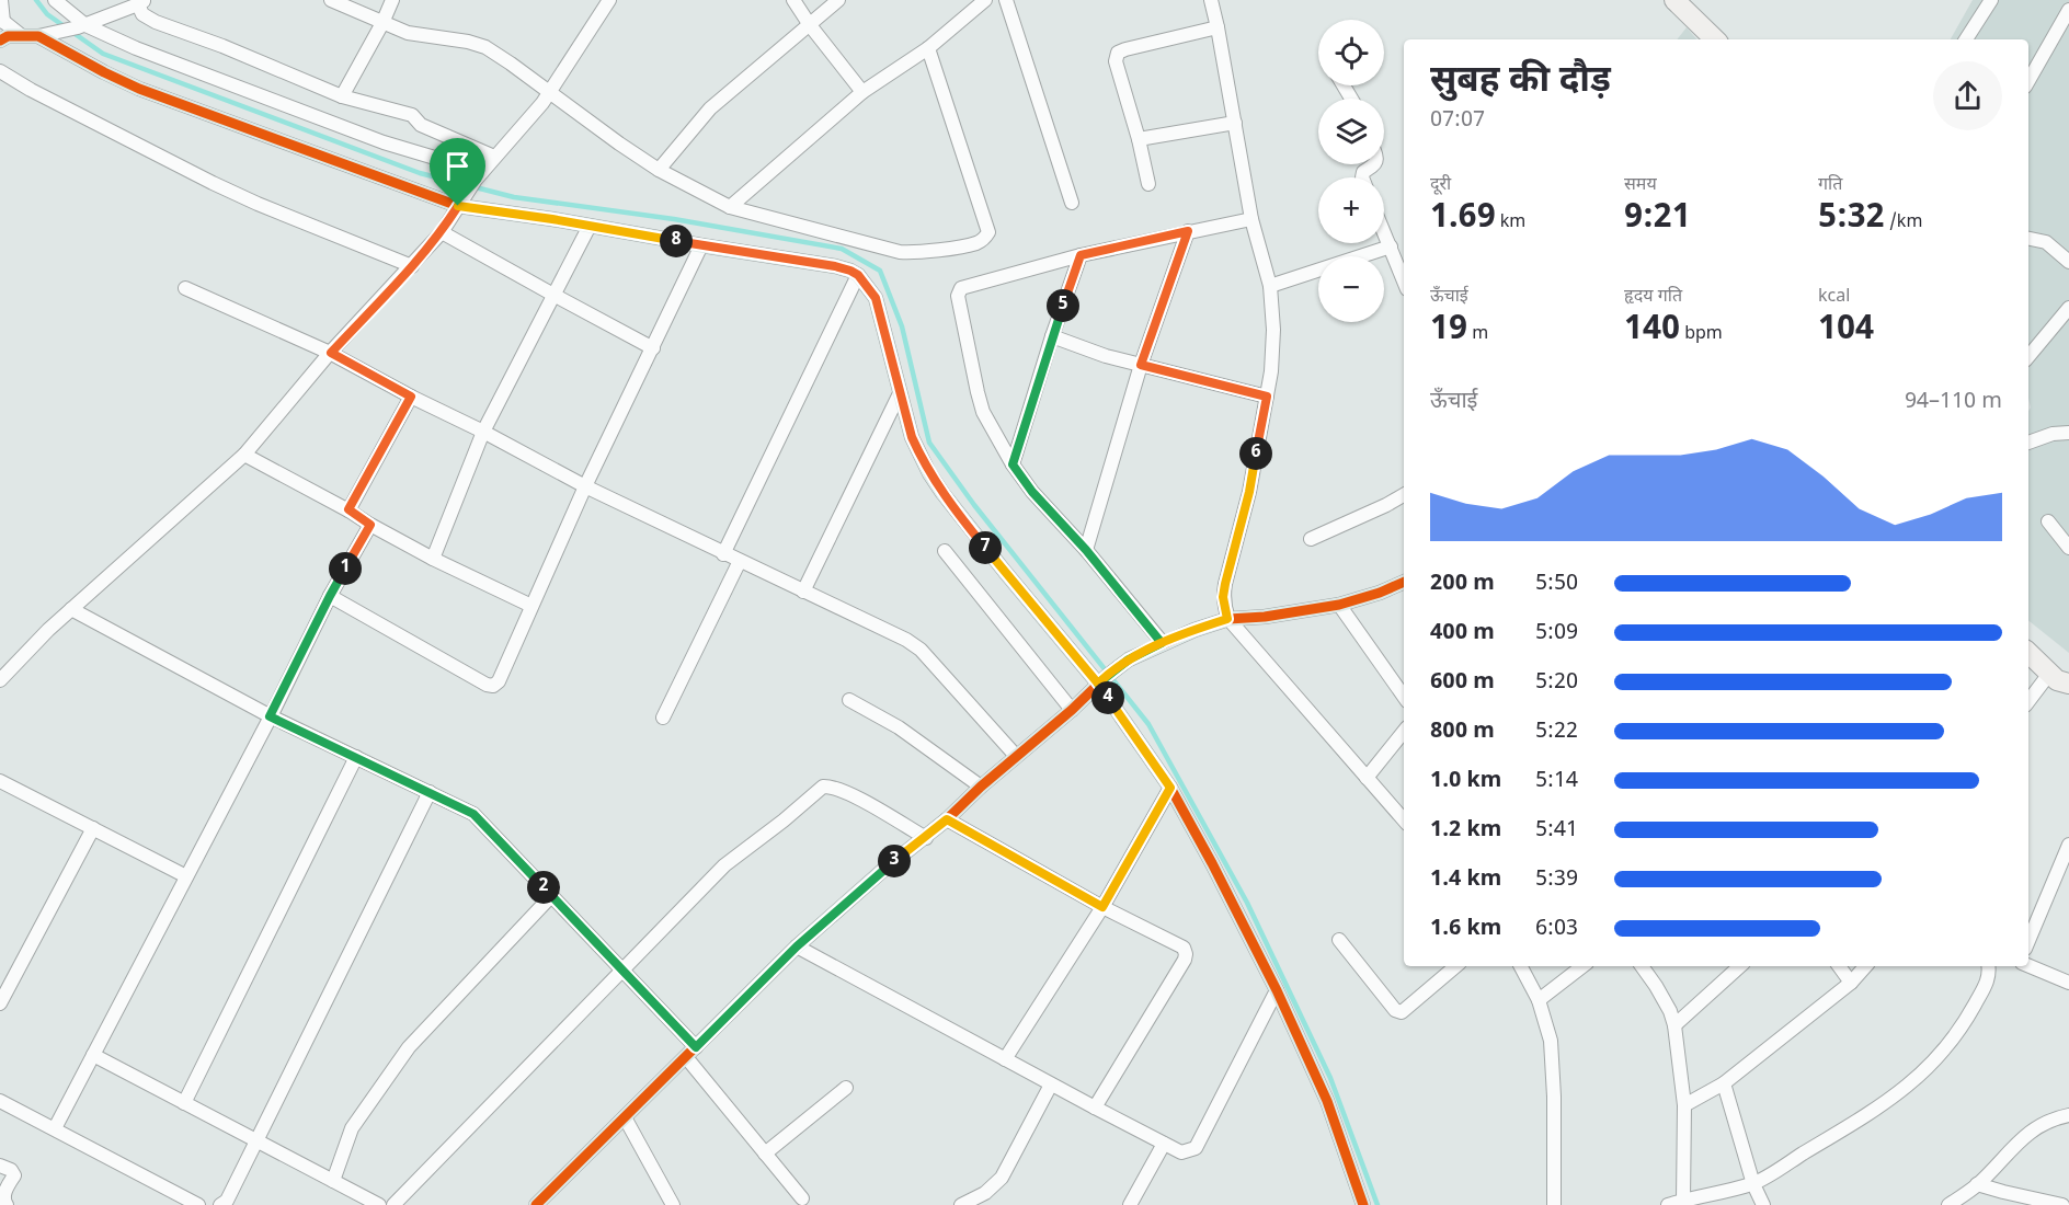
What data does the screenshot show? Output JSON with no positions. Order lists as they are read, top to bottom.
{
  "page": {
    "map_buttons": ["+", "−"],
    "heading": ["सुबह की दौड़", "07:07"],
    "stats": [
      ["दूरी", "1.69 km"],
      ["समय", "9:21"],
      ["गति", "5:32 /km"],
      ["ऊँचाई", "19 m"],
      ["हृदय गति", "140 bpm"],
      ["kcal", "104"]
    ],
    "pins": [
      "8",
      "5",
      "6",
      "7",
      "1",
      "4",
      "3",
      "2"
    ],
    "chart": ["ऊँचाई", "94–110 m"],
    "list": [
      {
        "name": "200 m",
        "note": "5:50"
      },
      {
        "name": "400 m",
        "note": "5:09"
      },
      {
        "name": "600 m",
        "note": "5:20"
      },
      {
        "name": "800 m",
        "note": "5:22"
      },
      {
        "name": "1.0 km",
        "note": "5:14"
      },
      {
        "name": "1.2 km",
        "note": "5:41"
      },
      {
        "name": "1.4 km",
        "note": "5:39"
      },
      {
        "name": "1.6 km",
        "note": "6:03"
      }
    ]
  }
}
